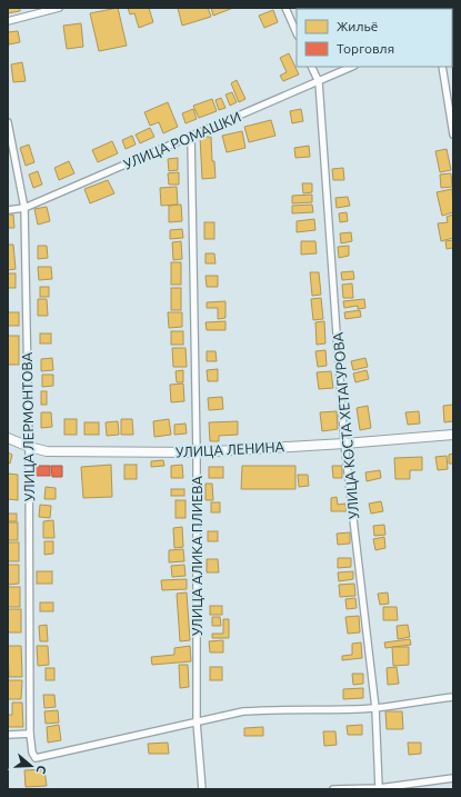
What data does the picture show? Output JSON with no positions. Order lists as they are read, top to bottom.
{
  "streets": {
    "street": [
      "УЛИЦА РОМАШКИ",
      "УЛИЦА КОСТА ХЕТАГУРОВА",
      "УЛИЦА ЛЕРМОНТОВА",
      "УЛИЦА ЛЕНИНА",
      "УЛИЦА АЛИКА ПЛИЕВА"
    ]
  },
  "crossings": [
    ["УЛИЦА РОМАШКИ", "УЛИЦА КОСТА ХЕТАГУРОВА"],
    ["УЛИЦА РОМАШКИ", "УЛИЦА ЛЕРМОНТОВА"],
    ["УЛИЦА РОМАШКИ", "УЛИЦА АЛИКА ПЛИЕВА"],
    ["УЛИЦА КОСТА ХЕТАГУРОВА", "УЛИЦА ЛЕНИНА"],
    ["УЛИЦА ЛЕРМОНТОВА", "УЛИЦА ЛЕНИНА"],
    ["УЛИЦА ЛЕРМОНТОВА", "УЛИЦА АЛИКА ПЛИЕВА"],
    ["УЛИЦА ЛЕНИНА", "УЛИЦА АЛИКА ПЛИЕВА"]
  ],
  "legend": ["Жильё", "Торговля"],
  "north": "right"
}
